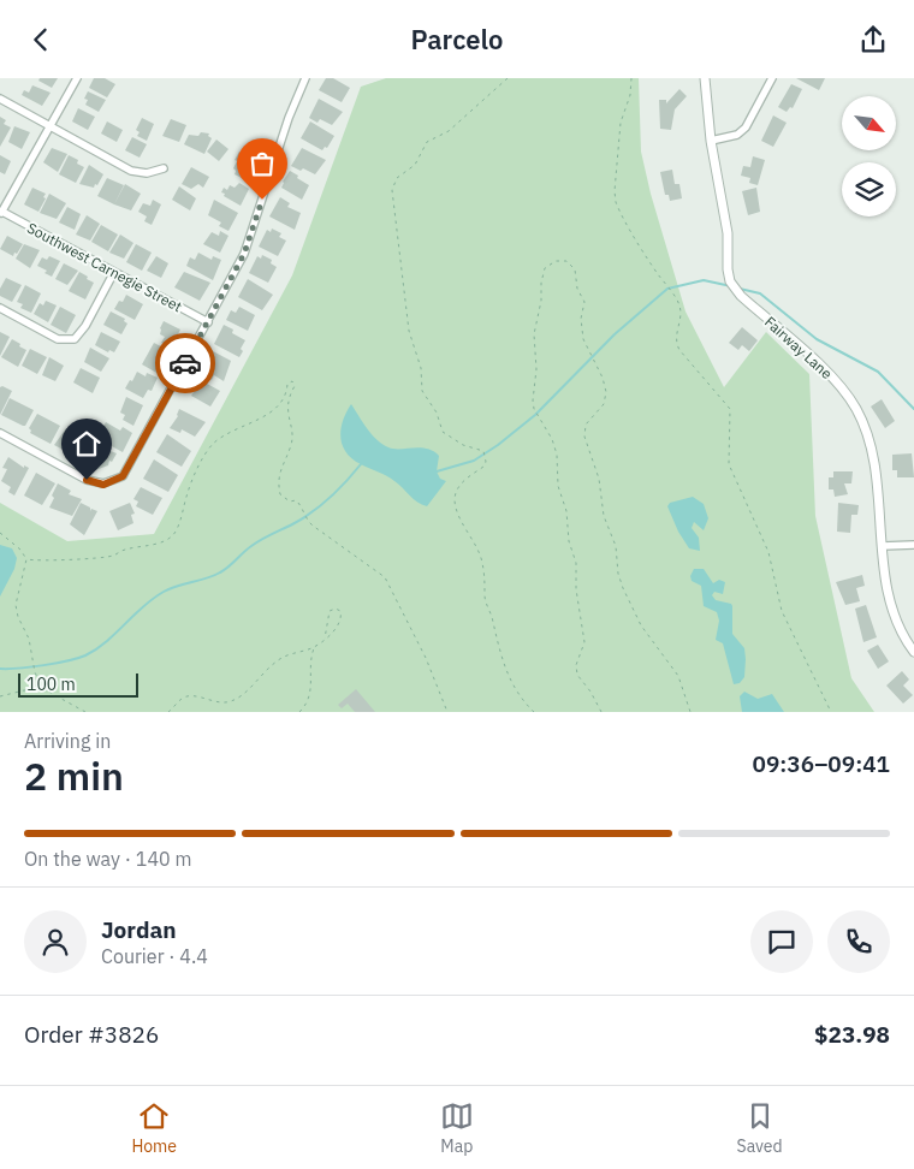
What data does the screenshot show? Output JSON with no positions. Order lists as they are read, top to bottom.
{
  "streets": {
    "street": ["Southwest Carnegie Street", "Fairway Lane"]
  },
  "scale_bar": "100 m",
  "north": "bottom right",
  "page": {
    "header": "Parcelo",
    "scale": "100 m",
    "heading": ["2 min", "Arriving in", "09:36–09:41"],
    "panel": [
      "Jordan",
      "Courier · 4.4",
      "Order #3826",
      "$23.98"
    ],
    "bar": "On the way · 140 m",
    "tabs": ["Home", "Map", "Saved"]
  }
}
